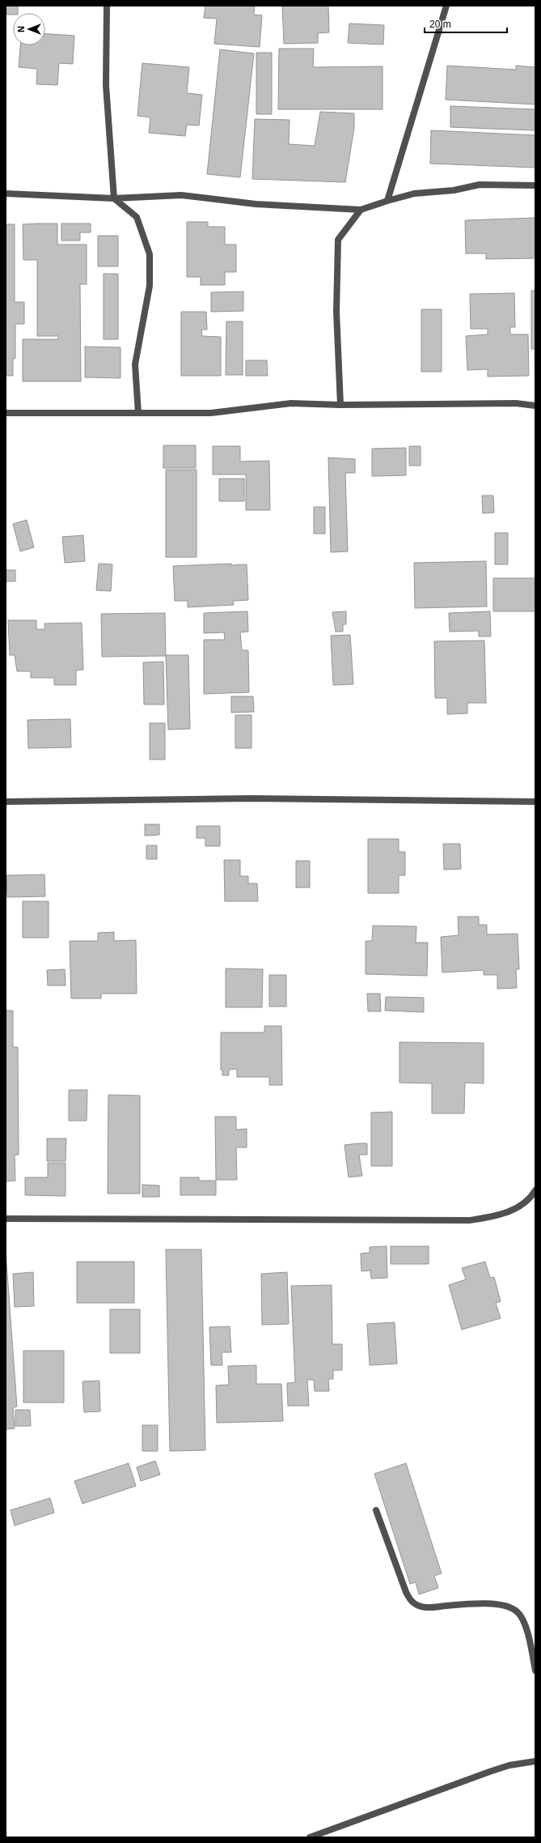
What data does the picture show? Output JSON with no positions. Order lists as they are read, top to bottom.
{
  "scale_bar": "20 m",
  "north": "left"
}
